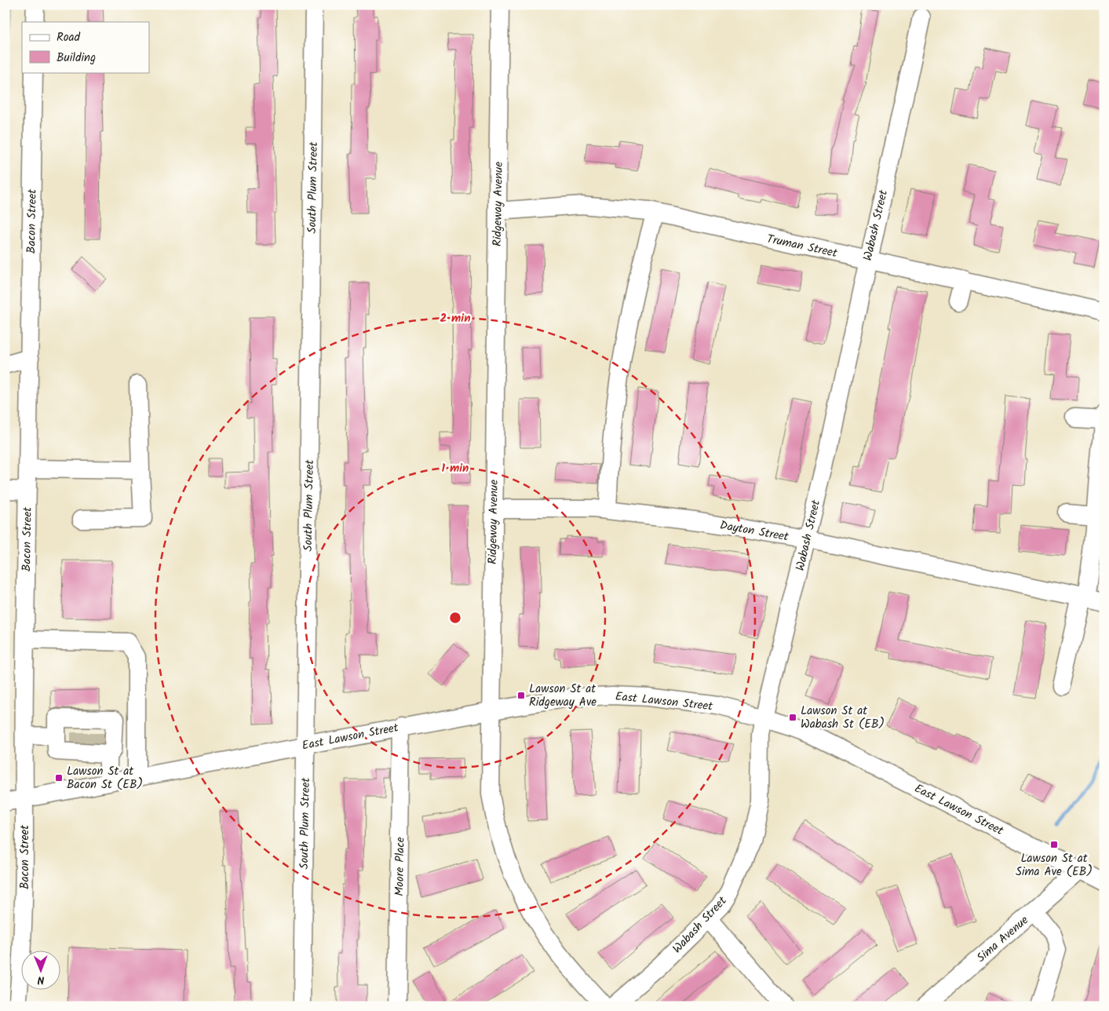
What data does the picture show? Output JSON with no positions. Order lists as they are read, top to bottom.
{
  "streets": {
    "street": [
      "South Plum Street",
      "Ridgeway Avenue",
      "Bacon Street",
      "Wabash Street",
      "Truman Street",
      "Dayton Street",
      "East Lawson Street",
      "Moore Place",
      "Sima Avenue"
    ]
  },
  "crossings": [
    ["South Plum Street", "East Lawson Street"],
    ["Ridgeway Avenue", "Truman Street"],
    ["Ridgeway Avenue", "Dayton Street"],
    ["Ridgeway Avenue", "East Lawson Street"],
    ["Bacon Street", "East Lawson Street"],
    ["Wabash Street", "Truman Street"],
    ["Wabash Street", "Dayton Street"],
    ["Wabash Street", "East Lawson Street"],
    ["East Lawson Street", "Moore Place"],
    ["East Lawson Street", "Sima Avenue"]
  ],
  "places": {
    "transit": [
      "Lawson St at Ridgeway Ave",
      "Lawson St at Wabash St (EB)",
      "Lawson St at Bacon St (EB)",
      "Lawson St at Sima Ave (EB)"
    ]
  },
  "legend": ["Road", "Building"],
  "north": "bottom",
  "rings": ["2 min", "1 min"]
}
